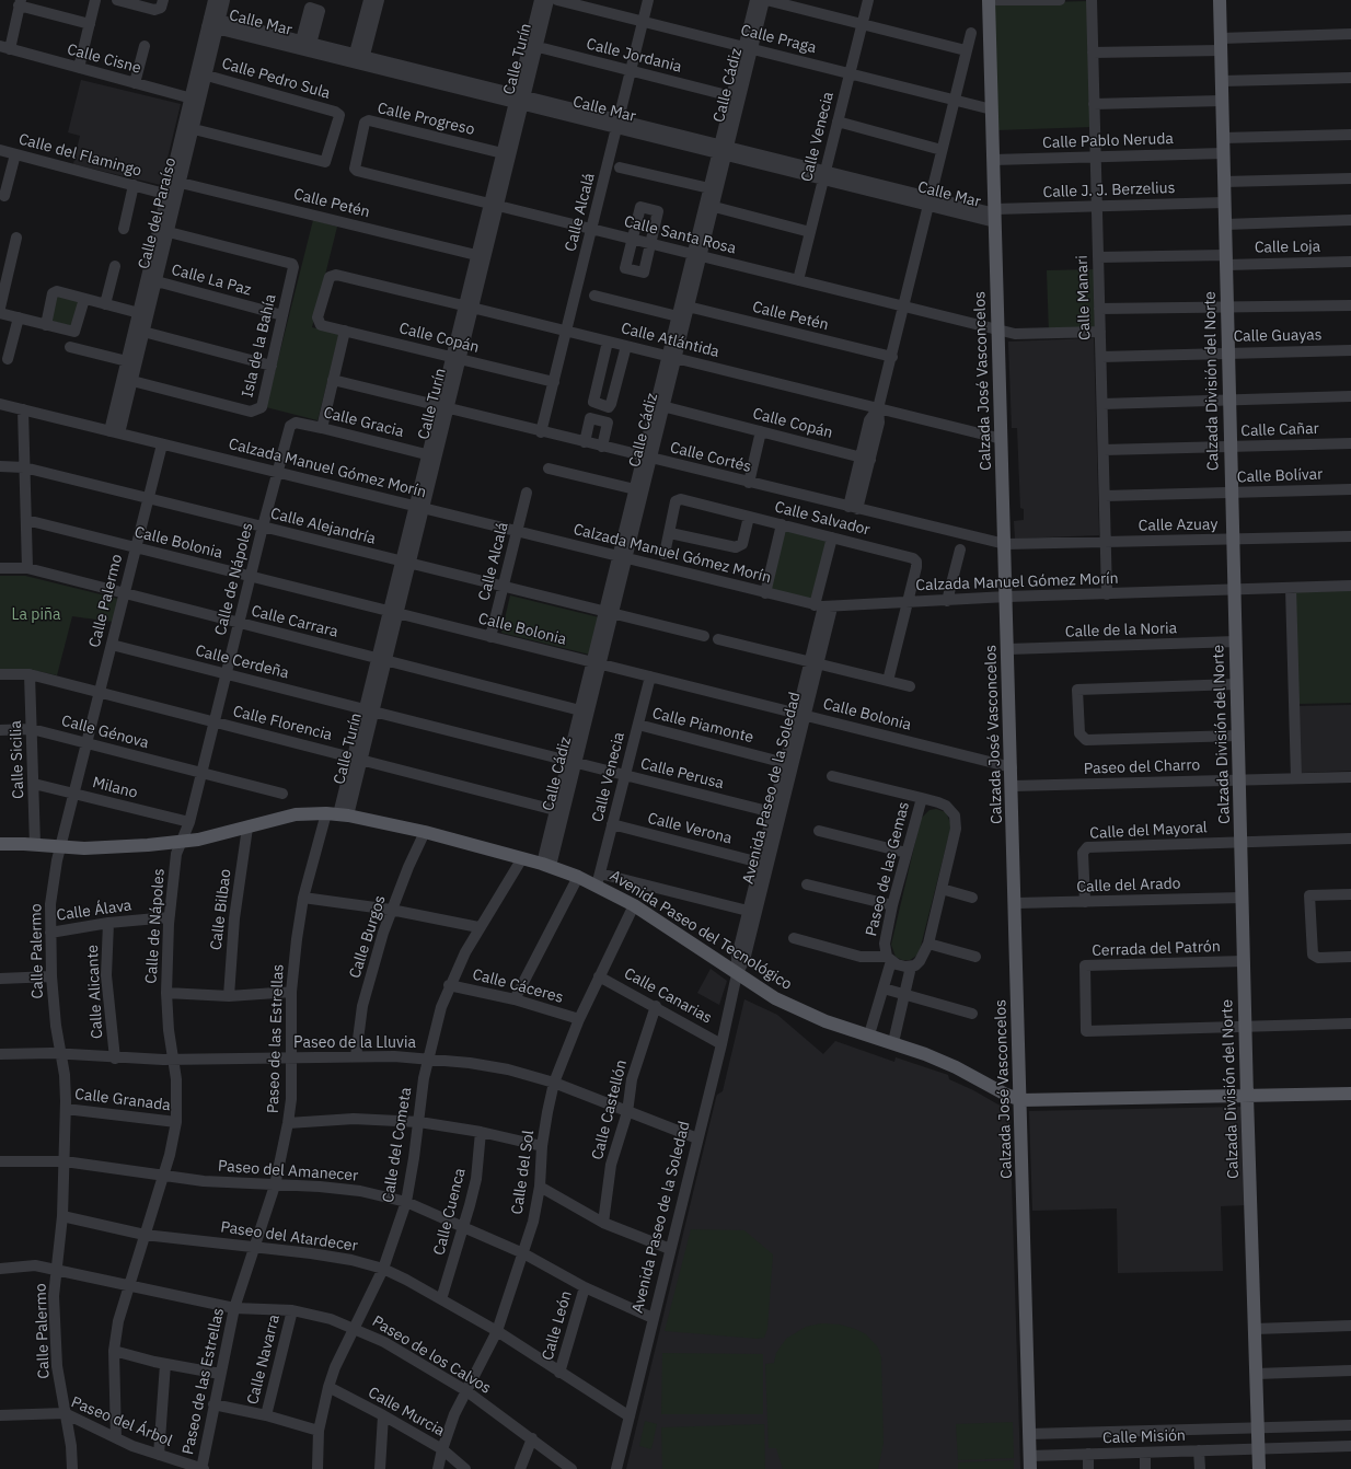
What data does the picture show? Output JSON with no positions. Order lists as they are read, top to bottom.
{
  "streets": {
    "main road": ["Calzada José Vasconcelos", "Calzada División del Norte", "Avenida Paseo del Tecnológico"],
    "street": [
      "Calle Mar",
      "Calle Praga",
      "Calle Jordania",
      "Calle Cisne",
      "Calle Turín",
      "Calle Pedro Sula",
      "Calle Cádiz",
      "Calle Progreso",
      "Calle Venecia",
      "Calle Pablo Neruda",
      "Calle del Flamingo",
      "Calle J. J. Berzelius",
      "Calle Petén",
      "Calle Alcalá",
      "Calle del Paraíso",
      "Calle Santa Rosa",
      "Calle Loja",
      "Calle La Paz",
      "Calle Manari",
      "Calle Guayas",
      "Calle Copán",
      "Calle Atlántida",
      "Isla de la Bahía",
      "Calle Gracia",
      "Calle Cañar",
      "Calle Cortés",
      "Calzada Manuel Gómez Morín",
      "Calle Bolívar",
      "Calle Salvador",
      "Calle Azuay",
      "Calle Alejandría",
      "Calle Bolonia",
      "Calle de Nápoles",
      "Calle Palermo",
      "Calle Carrara",
      "Calle de la Noria",
      "Calle Cerdeña",
      "Calle Florencia",
      "Calle Piamonte",
      "Calle Génova",
      "Calle Sicilia",
      "Paseo del Charro",
      "Calle Perusa",
      "Milano",
      "Avenida Paseo de la Soledad",
      "Calle Verona",
      "Calle del Mayoral",
      "Paseo de las Gemas",
      "Calle del Arado",
      "Calle Bilbao",
      "Calle Álava",
      "Calle Burgos",
      "Cerrada del Patrón",
      "Calle Cáceres",
      "Calle Alicante",
      "Calle Canarias",
      "Paseo de las Estrellas",
      "Paseo de la Lluvia",
      "Calle Granada",
      "Calle Castellón",
      "Calle del Cometa",
      "Paseo del Amanecer",
      "Calle del Sol",
      "Calle Cuenca",
      "Paseo del Atardecer",
      "Calle León",
      "Paseo de los Calvos",
      "Calle Navarra",
      "Calle Murcia",
      "Paseo del Árbol",
      "Calle Misión"
    ]
  },
  "crossings": [
    ["Calle Mar", "Calle Turín"],
    ["Calle Mar", "Calle Cádiz"],
    ["Calle Mar", "Calle Venecia"],
    ["Calle Mar", "Calle J. J. Berzelius"],
    ["Calle Mar", "Calle Alcalá"],
    ["Calle Mar", "Calle del Paraíso"],
    ["Calle Mar", "Calzada José Vasconcelos"],
    ["Calle Praga", "Calle Cádiz"],
    ["Calle Praga", "Calle Venecia"],
    ["Calle Praga", "Calle Alcalá"],
    ["Calle Praga", "Calzada José Vasconcelos"],
    ["Calle Jordania", "Calle Turín"],
    ["Calle Jordania", "Calle Cádiz"],
    ["Calle Jordania", "Calle Alcalá"],
    ["Calle Cisne", "Calle del Paraíso"],
    ["Calle Turín", "Calle Progreso"],
    ["Calle Turín", "Calle Petén"],
    ["Calle Turín", "Calle Santa Rosa"],
    ["Calle Turín", "Calle Copán"],
    ["Calle Turín", "Calle Atlántida"],
    ["Calle Turín", "Calle Gracia"],
    ["Calle Turín", "Calle Cortés"],
    ["Calle Turín", "Calzada Manuel Gómez Morín"],
    ["Calle Turín", "Calle Alejandría"],
    ["Calle Turín", "Calle Bolonia"],
    ["Calle Turín", "Calle Carrara"],
    ["Calle Turín", "Calle Cerdeña"],
    ["Calle Turín", "Calle Florencia"],
    ["Calle Turín", "Avenida Paseo del Tecnológico"],
    ["Calle Turín", "Paseo de las Estrellas"],
    ["Calle Pedro Sula", "Calle del Paraíso"],
    ["Calle Cádiz", "Calle Petén"],
    ["Calle Cádiz", "Calle Santa Rosa"],
    ["Calle Cádiz", "Calle Copán"],
    ["Calle Cádiz", "Calle Atlántida"],
    ["Calle Cádiz", "Calle Cortés"],
    ["Calle Cádiz", "Calzada Manuel Gómez Morín"],
    ["Calle Cádiz", "Calle Alejandría"],
    ["Calle Cádiz", "Calle Bolonia"],
    ["Calle Cádiz", "Calle Carrara"],
    ["Calle Cádiz", "Calle Cerdeña"],
    ["Calle Cádiz", "Calle Florencia"],
    ["Calle Cádiz", "Calle Perusa"],
    ["Calle Cádiz", "Avenida Paseo del Tecnológico"],
    ["Calle Progreso", "Calle Santa Rosa"],
    ["Calle Venecia", "Calle Santa Rosa"],
    ["Calle Venecia", "Calle Bolonia"],
    ["Calle Venecia", "Calle Piamonte"],
    ["Calle Venecia", "Calle Perusa"],
    ["Calle Venecia", "Calle Verona"],
    ["Calle Venecia", "Avenida Paseo del Tecnológico"],
    ["Calle Pablo Neruda", "Calle Manari"],
    ["Calle Pablo Neruda", "Calzada José Vasconcelos"],
    ["Calle Pablo Neruda", "Calzada División del Norte"],
    ["Calle del Flamingo", "Calle del Paraíso"],
    ["Calle J. J. Berzelius", "Calle Manari"],
    ["Calle J. J. Berzelius", "Calzada José Vasconcelos"],
    ["Calle J. J. Berzelius", "Calzada División del Norte"],
    ["Calle Petén", "Calle del Paraíso"],
    ["Calle Alcalá", "Calle Santa Rosa"],
    ["Calle Alcalá", "Calle Copán"],
    ["Calle Alcalá", "Calle Atlántida"],
    ["Calle Alcalá", "Calle Cortés"],
    ["Calle Alcalá", "Calzada Manuel Gómez Morín"],
    ["Calle Alcalá", "Calle Alejandría"],
    ["Calle Alcalá", "Calle Bolonia"],
    ["Calle del Paraíso", "Calle La Paz"],
    ["Calle del Paraíso", "Isla de la Bahía"],
    ["Calle del Paraíso", "Calzada Manuel Gómez Morín"],
    ["Calle Santa Rosa", "Calle Manari"],
    ["Calle Santa Rosa", "Calzada José Vasconcelos"],
    ["Calle Loja", "Calle Manari"],
    ["Calle Loja", "Calzada División del Norte"],
    ["Calle La Paz", "Isla de la Bahía"],
    ["Calle Manari", "Calle Guayas"],
    ["Calle Manari", "Calle Cañar"],
    ["Calle Manari", "Calzada Manuel Gómez Morín"],
    ["Calle Manari", "Calle Bolívar"],
    ["Calle Manari", "Calle Azuay"],
    ["Calle Guayas", "Calzada División del Norte"],
    ["Calle Copán", "Calle Atlántida"],
    ["Calle Atlántida", "Calzada José Vasconcelos"],
    ["Calzada José Vasconcelos", "Calle Cortés"],
    ["Calzada José Vasconcelos", "Calzada Manuel Gómez Morín"],
    ["Calzada José Vasconcelos", "Calle Azuay"],
    ["Calzada José Vasconcelos", "Calle Bolonia"],
    ["Calzada José Vasconcelos", "Calle de la Noria"],
    ["Calzada José Vasconcelos", "Paseo del Charro"],
    ["Calzada José Vasconcelos", "Calle del Arado"],
    ["Calzada José Vasconcelos", "Avenida Paseo del Tecnológico"],
    ["Calzada José Vasconcelos", "Calle Misión"],
    ["Calzada División del Norte", "Calle Cañar"],
    ["Calzada División del Norte", "Calzada Manuel Gómez Morín"],
    ["Calzada División del Norte", "Calle Bolívar"],
    ["Calzada División del Norte", "Calle Azuay"],
    ["Calzada División del Norte", "Calle de la Noria"],
    ["Calzada División del Norte", "Paseo del Charro"],
    ["Calzada División del Norte", "Calle del Mayoral"],
    ["Calzada División del Norte", "Calle del Arado"],
    ["Calzada División del Norte", "Avenida Paseo del Tecnológico"],
    ["Calzada División del Norte", "Cerrada del Patrón"],
    ["Calzada División del Norte", "Calle Misión"],
    ["Calle Gracia", "Calle de Nápoles"],
    ["Calle Cortés", "Calle Azuay"],
    ["Calzada Manuel Gómez Morín", "Calle Salvador"],
    ["Calzada Manuel Gómez Morín", "Calle de Nápoles"],
    ["Calzada Manuel Gómez Morín", "Calle Palermo"],
    ["Calzada Manuel Gómez Morín", "Avenida Paseo de la Soledad"],
    ["Calle Salvador", "Avenida Paseo de la Soledad"],
    ["Calle Alejandría", "Calle de Nápoles"],
    ["Calle Alejandría", "Calle Palermo"],
    ["Calle Bolonia", "Calle de Nápoles"],
    ["Calle Bolonia", "Calle Palermo"],
    ["Calle Bolonia", "Avenida Paseo de la Soledad"],
    ["Calle de Nápoles", "Calle Carrara"],
    ["Calle de Nápoles", "Calle Cerdeña"],
    ["Calle de Nápoles", "Calle Florencia"],
    ["Calle de Nápoles", "Calle Génova"],
    ["Calle de Nápoles", "Milano"],
    ["Calle de Nápoles", "Calle Álava"],
    ["Calle de Nápoles", "Avenida Paseo del Tecnológico"],
    ["Calle de Nápoles", "Paseo de la Lluvia"],
    ["Calle de Nápoles", "Calle Granada"],
    ["Calle de Nápoles", "Paseo del Amanecer"],
    ["Calle de Nápoles", "Paseo del Atardecer"],
    ["Calle de Nápoles", "Paseo de los Calvos"],
    ["Calle de Nápoles", "Paseo del Árbol"],
    ["Calle Palermo", "Calle Carrara"],
    ["Calle Palermo", "Calle Cerdeña"],
    ["Calle Palermo", "Calle Florencia"],
    ["Calle Palermo", "Calle Génova"],
    ["Calle Palermo", "Milano"],
    ["Calle Palermo", "Calle Álava"],
    ["Calle Palermo", "Avenida Paseo del Tecnológico"],
    ["Calle Palermo", "Paseo de la Lluvia"],
    ["Calle Palermo", "Calle Granada"],
    ["Calle Palermo", "Paseo del Amanecer"],
    ["Calle Palermo", "Paseo del Atardecer"],
    ["Calle Palermo", "Paseo de los Calvos"],
    ["Calle Palermo", "Paseo del Árbol"],
    ["Calle Cerdeña", "Calle Perusa"],
    ["Calle Florencia", "Calle Sicilia"],
    ["Calle Piamonte", "Avenida Paseo de la Soledad"],
    ["Calle Génova", "Calle Sicilia"],
    ["Calle Sicilia", "Milano"],
    ["Calle Sicilia", "Avenida Paseo del Tecnológico"],
    ["Calle Perusa", "Avenida Paseo de la Soledad"],
    ["Avenida Paseo de la Soledad", "Calle Verona"],
    ["Avenida Paseo de la Soledad", "Avenida Paseo del Tecnológico"],
    ["Avenida Paseo de la Soledad", "Calle Canarias"],
    ["Avenida Paseo de la Soledad", "Paseo de la Lluvia"],
    ["Avenida Paseo de la Soledad", "Paseo del Amanecer"],
    ["Avenida Paseo de la Soledad", "Paseo del Atardecer"],
    ["Calle del Mayoral", "Calle del Arado"],
    ["Paseo de las Gemas", "Avenida Paseo del Tecnológico"],
    ["Calle Bilbao", "Avenida Paseo del Tecnológico"],
    ["Calle Álava", "Calle Alicante"],
    ["Avenida Paseo del Tecnológico", "Calle Burgos"],
    ["Avenida Paseo del Tecnológico", "Paseo de las Estrellas"],
    ["Avenida Paseo del Tecnológico", "Calle del Cometa"],
    ["Avenida Paseo del Tecnológico", "Calle del Sol"],
    ["Calle Burgos", "Paseo de la Lluvia"],
    ["Calle Cáceres", "Calle del Cometa"],
    ["Calle Cáceres", "Calle del Sol"],
    ["Calle Alicante", "Paseo de la Lluvia"],
    ["Calle Canarias", "Calle Castellón"],
    ["Calle Canarias", "Calle del Sol"],
    ["Paseo de las Estrellas", "Paseo de la Lluvia"],
    ["Paseo de las Estrellas", "Paseo del Amanecer"],
    ["Paseo de las Estrellas", "Paseo del Atardecer"],
    ["Paseo de las Estrellas", "Paseo de los Calvos"],
    ["Paseo de las Estrellas", "Paseo del Árbol"],
    ["Paseo de la Lluvia", "Calle Castellón"],
    ["Paseo de la Lluvia", "Calle del Cometa"],
    ["Paseo de la Lluvia", "Calle del Sol"],
    ["Calle del Cometa", "Paseo del Amanecer"],
    ["Calle del Cometa", "Paseo del Atardecer"],
    ["Calle del Cometa", "Paseo de los Calvos"],
    ["Calle del Cometa", "Calle Murcia"],
    ["Paseo del Amanecer", "Calle del Sol"],
    ["Paseo del Amanecer", "Calle Cuenca"],
    ["Paseo del Amanecer", "Calle León"],
    ["Calle del Sol", "Paseo del Atardecer"],
    ["Calle del Sol", "Paseo de los Calvos"],
    ["Calle del Sol", "Calle Murcia"],
    ["Calle Cuenca", "Paseo del Atardecer"],
    ["Paseo del Atardecer", "Calle León"],
    ["Paseo de los Calvos", "Calle Navarra"]
  ],
  "parks": ["La piña"]
}
